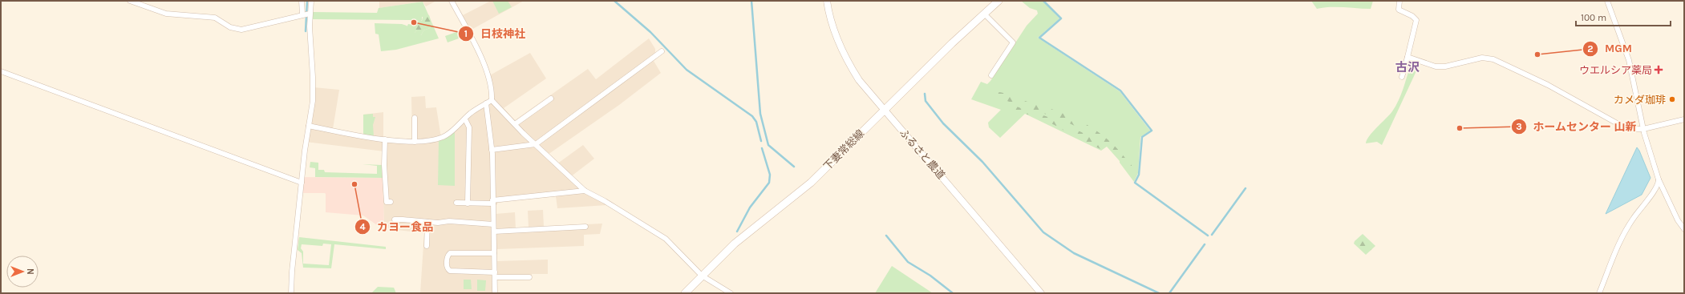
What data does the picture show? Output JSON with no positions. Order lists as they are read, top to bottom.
{
  "streets": {
    "main road": ["下妻常総線"],
    "street": ["ふるさと農道"]
  },
  "crossings": [
    ["下妻常総線", "ふるさと農道"]
  ],
  "districts": ["古沢"],
  "places": {
    "other": [
      "日枝神社",
      "MGM",
      "カメダ珈琲",
      "ホームセンター 山新",
      "カヨー食品"
    ],
    "health": ["ウエルシア薬局"]
  },
  "scale_bar": "100 m",
  "north": "right"
}
